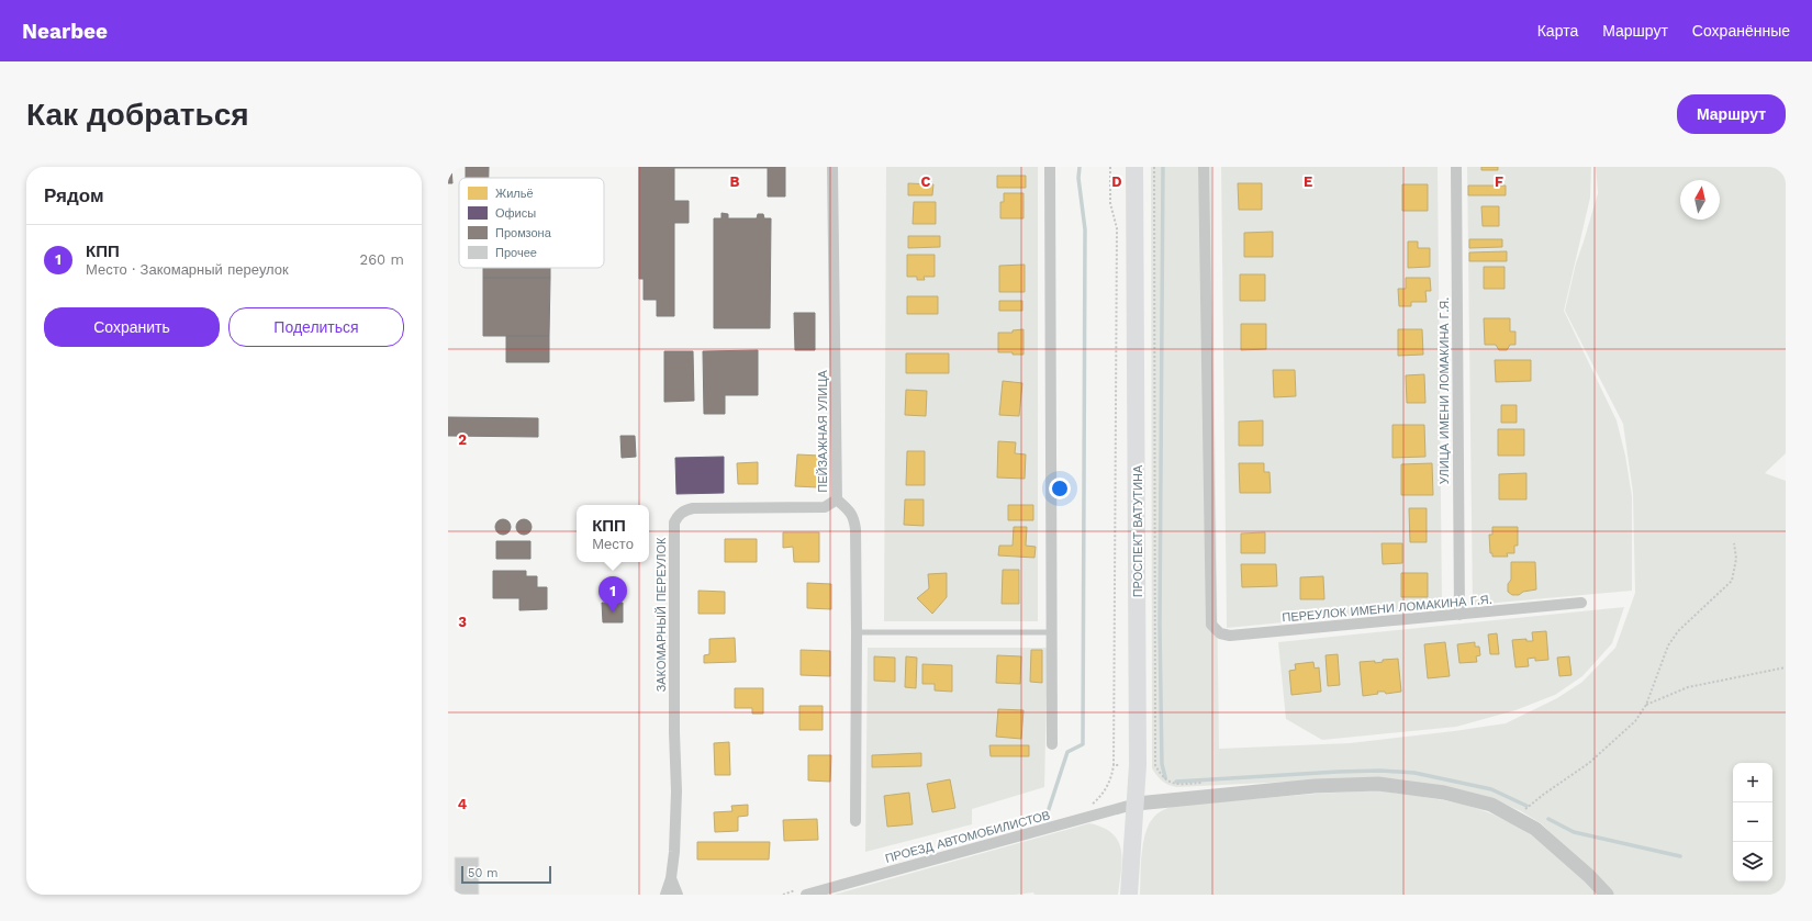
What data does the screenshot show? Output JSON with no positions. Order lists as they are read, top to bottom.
{
  "streets": {
    "main road": ["ПРОСПЕКТ ВАТУТИНА"],
    "street": [
      "УЛИЦА ИМЕНИ ЛОМАКИНА Г.Я.",
      "ПЕЙЗАЖНАЯ УЛИЦА",
      "ПЕРЕУЛОК ИМЕНИ ЛОМАКИНА Г.Я.",
      "ЗАКОМАРНЫЙ ПЕРЕУЛОК",
      "ПРОЕЗД АВТОМОБИЛИСТОВ"
    ]
  },
  "crossings": [
    ["УЛИЦА ИМЕНИ ЛОМАКИНА Г.Я.", "ПЕРЕУЛОК ИМЕНИ ЛОМАКИНА Г.Я."],
    ["ПЕЙЗАЖНАЯ УЛИЦА", "ЗАКОМАРНЫЙ ПЕРЕУЛОК"],
    ["ПРОСПЕКТ ВАТУТИНА", "ПРОЕЗД АВТОМОБИЛИСТОВ"]
  ],
  "legend": [
    "Жильё",
    "Офисы",
    "Промзона",
    "Прочее"
  ],
  "scale_bar": "50 m",
  "north": "top",
  "page": {
    "header": "Nearbee",
    "nav": ["Карта", "Маршрут", "Сохранённые"],
    "buttons": [
      "Маршрут",
      ["Сохранить", "Поделиться"]
    ],
    "title": "Как добраться",
    "heading": "Рядом",
    "list": [
      {
        "mark": "1",
        "name": "КПП",
        "note": "Место · Закомарный переулок",
        "value": "260 m"
      }
    ],
    "popup": ["КПП", "Место"],
    "pins": "1",
    "map_buttons": ["+", "−"],
    "scale": "50 m"
  },
  "grid": {
    "columns": [
      "B",
      "C",
      "D",
      "E",
      "F"
    ],
    "rows": ["2", "3", "4"]
  }
}
